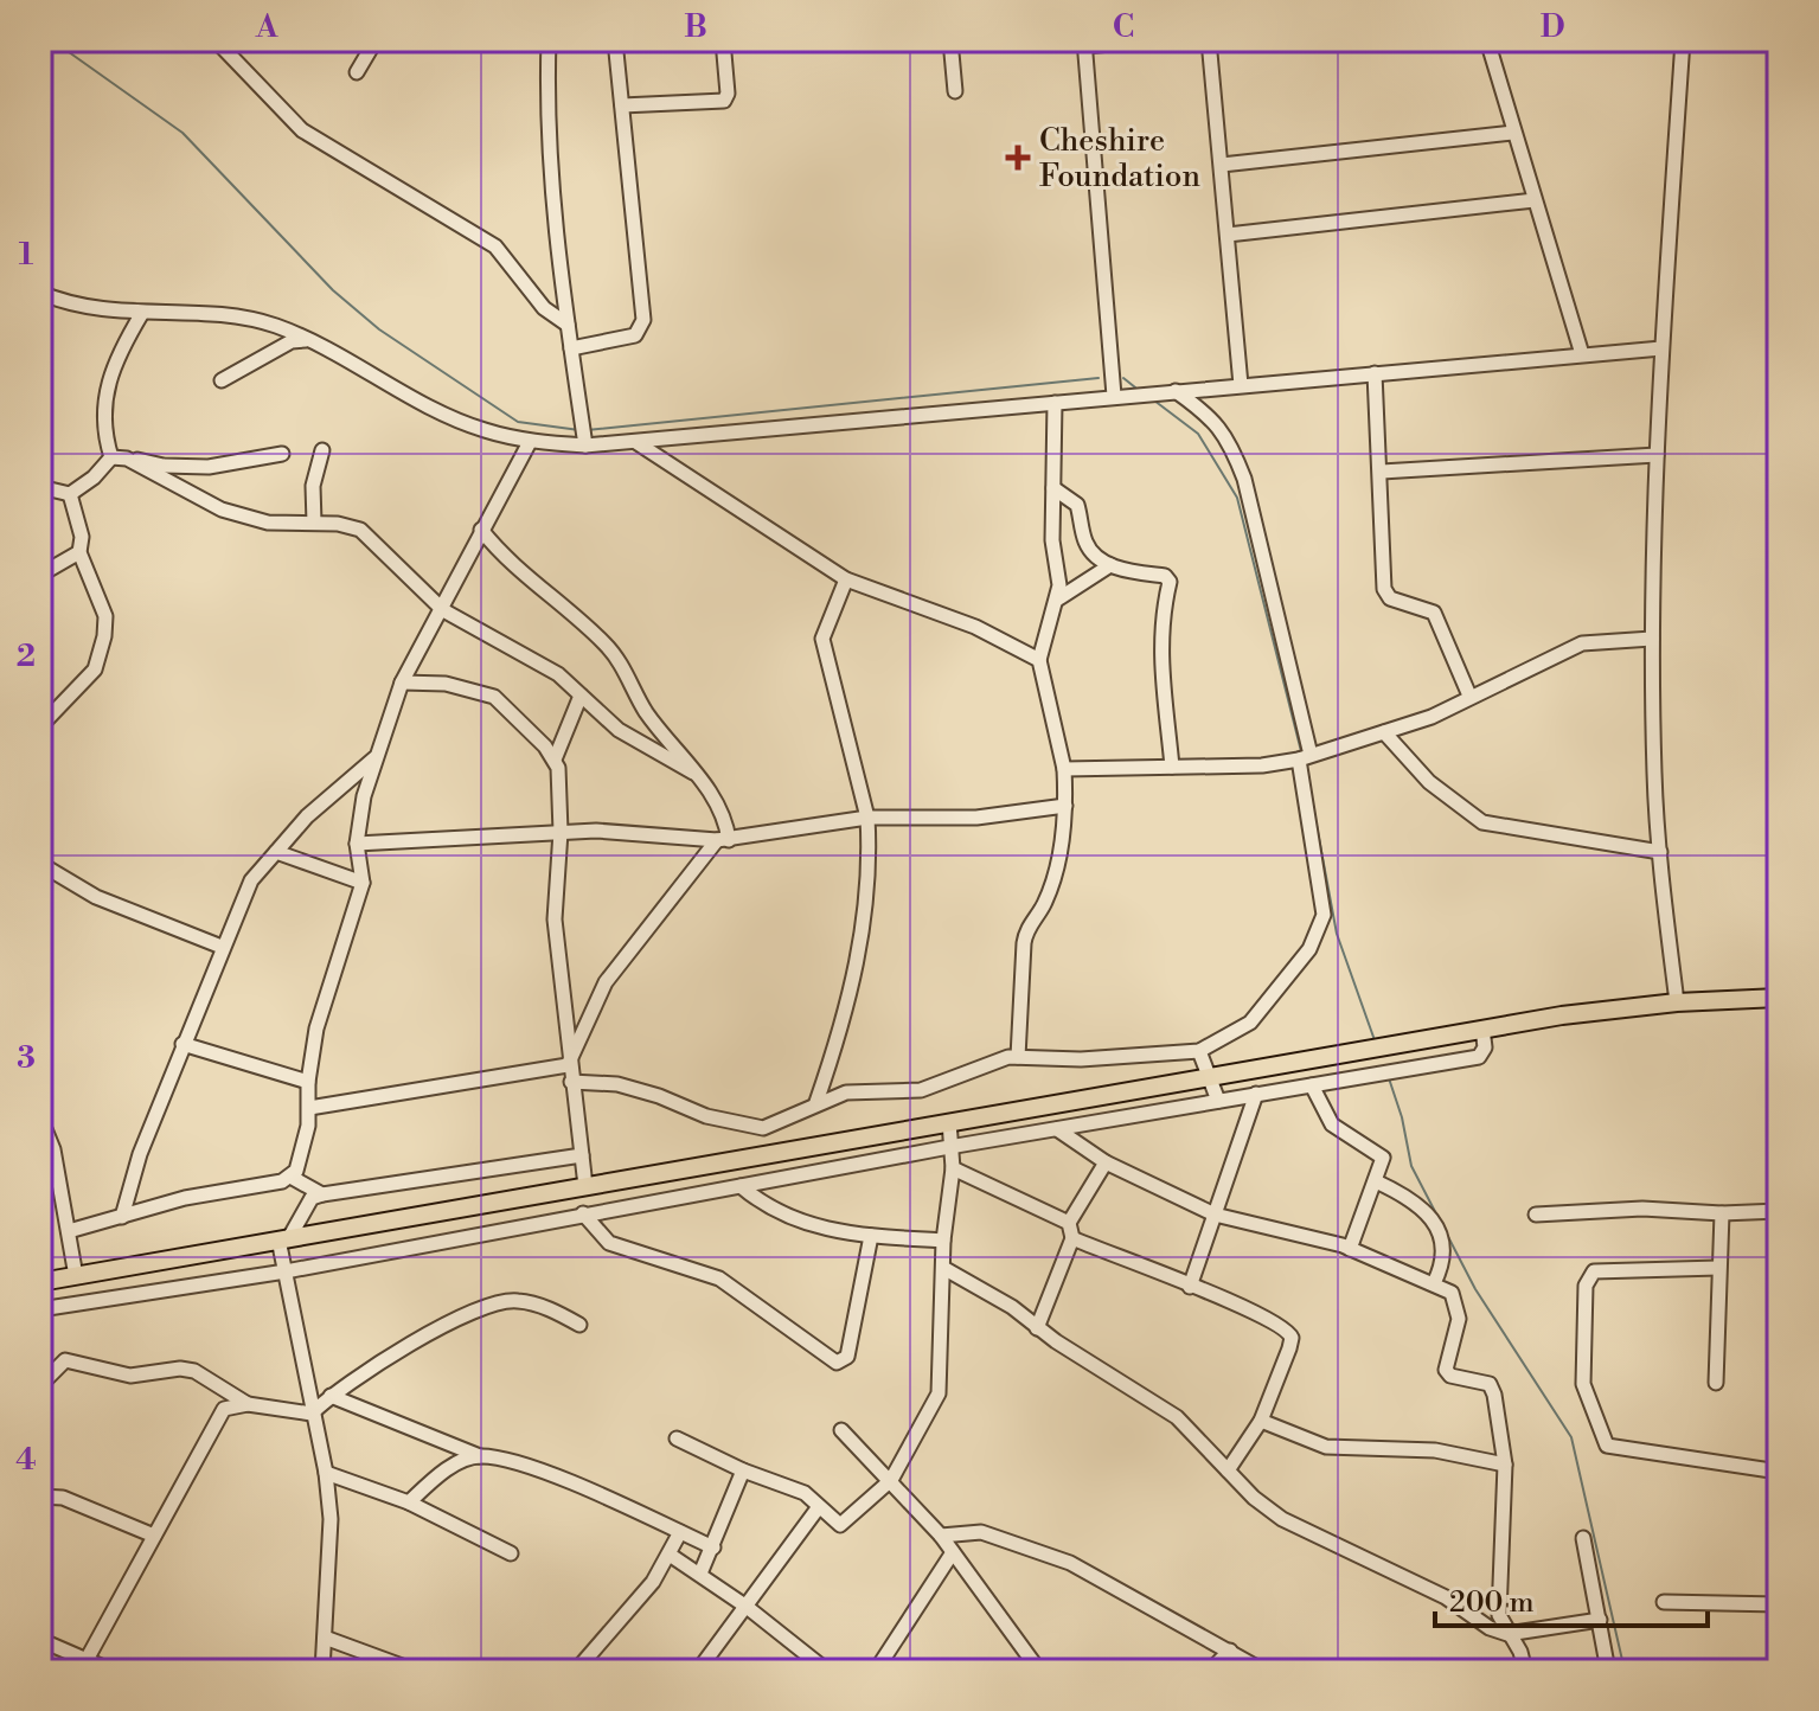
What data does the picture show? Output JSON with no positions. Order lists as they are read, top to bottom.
{
  "places": {
    "health": ["Cheshire Foundation"]
  },
  "scale_bar": "200 m",
  "grid": {
    "columns": [
      "A",
      "B",
      "C",
      "D"
    ],
    "rows": [
      "1",
      "2",
      "3",
      "4"
    ]
  }
}
